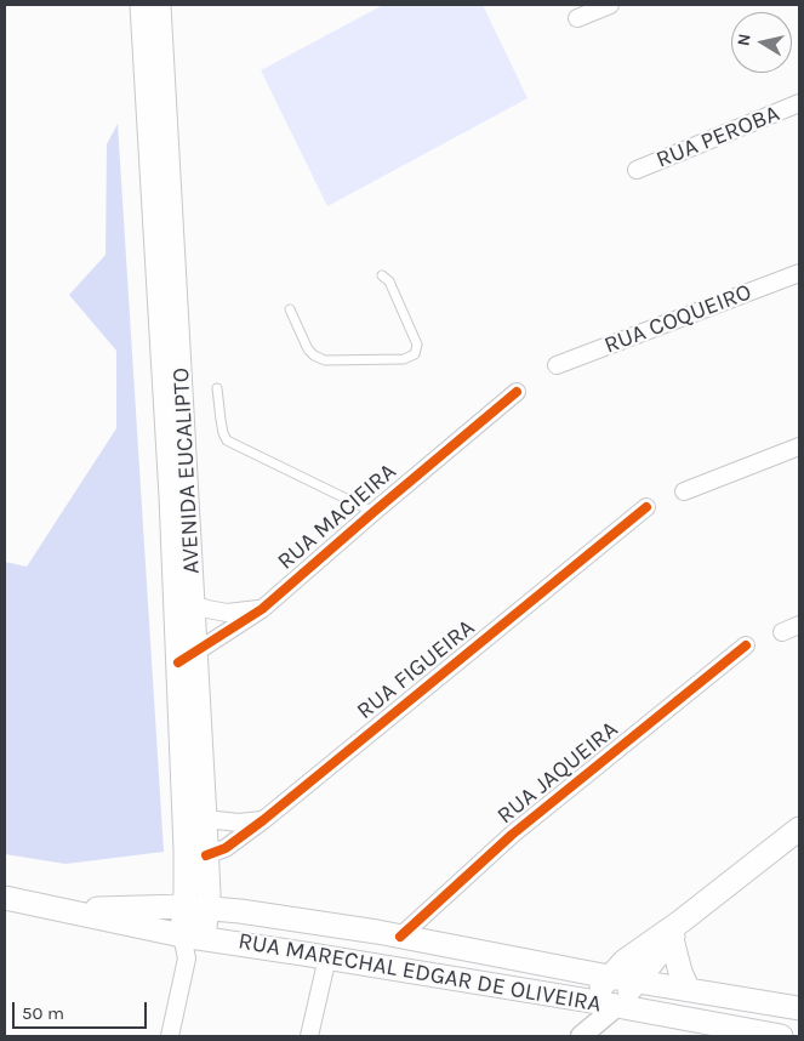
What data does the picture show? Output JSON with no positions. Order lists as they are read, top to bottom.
{
  "streets": {
    "main road": ["AVENIDA EUCALIPTO", "RUA MARECHAL EDGAR DE OLIVEIRA"],
    "street": [
      "RUA PEROBA",
      "RUA COQUEIRO",
      "RUA MACIEIRA",
      "RUA FIGUEIRA",
      "RUA JAQUEIRA"
    ]
  },
  "crossings": [
    ["AVENIDA EUCALIPTO", "RUA MACIEIRA"],
    ["AVENIDA EUCALIPTO", "RUA FIGUEIRA"],
    ["AVENIDA EUCALIPTO", "RUA MARECHAL EDGAR DE OLIVEIRA"],
    ["RUA JAQUEIRA", "RUA MARECHAL EDGAR DE OLIVEIRA"]
  ],
  "scale_bar": "50 m",
  "north": "left"
}
